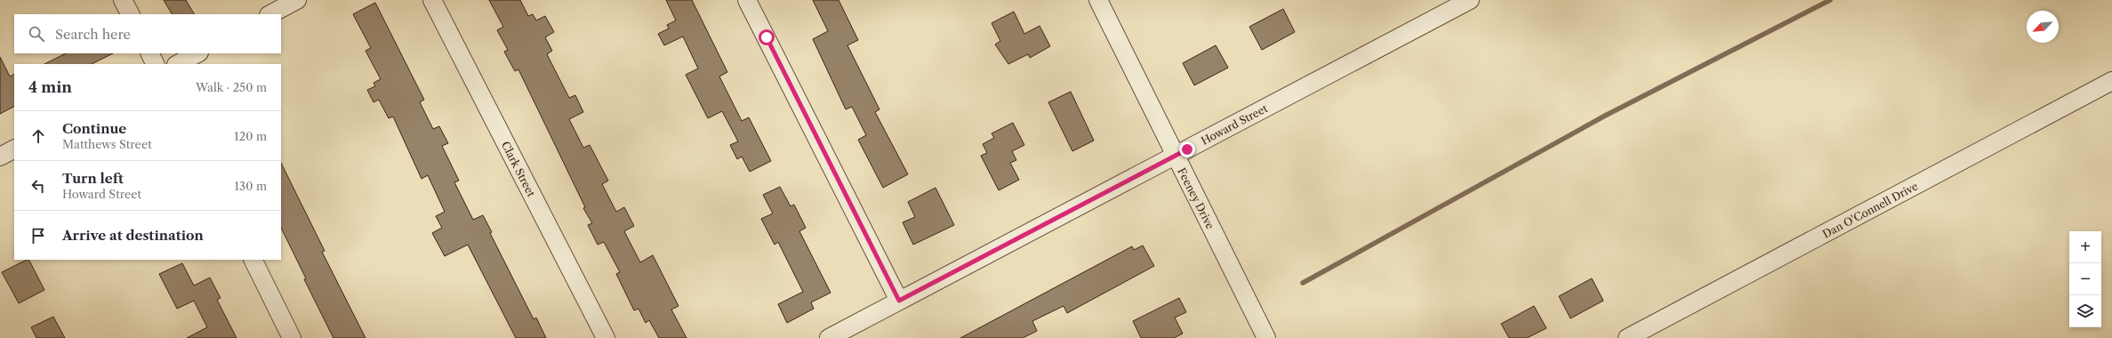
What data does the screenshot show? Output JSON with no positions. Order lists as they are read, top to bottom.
{
  "streets": {
    "street": [
      "Howard Street",
      "Clark Street",
      "Feeney Drive",
      "Dan O'Connell Drive"
    ]
  },
  "crossings": [
    ["Howard Street", "Feeney Drive"]
  ],
  "north": "bottom left",
  "page": {
    "search": "Search here",
    "heading": ["4 min", "Walk · 250 m"],
    "list": [
      ["Continue", "Matthews Street", "120 m"],
      ["Turn left", "Howard Street", "130 m"],
      "Arrive at destination"
    ],
    "map_buttons": ["+", "−"]
  }
}
